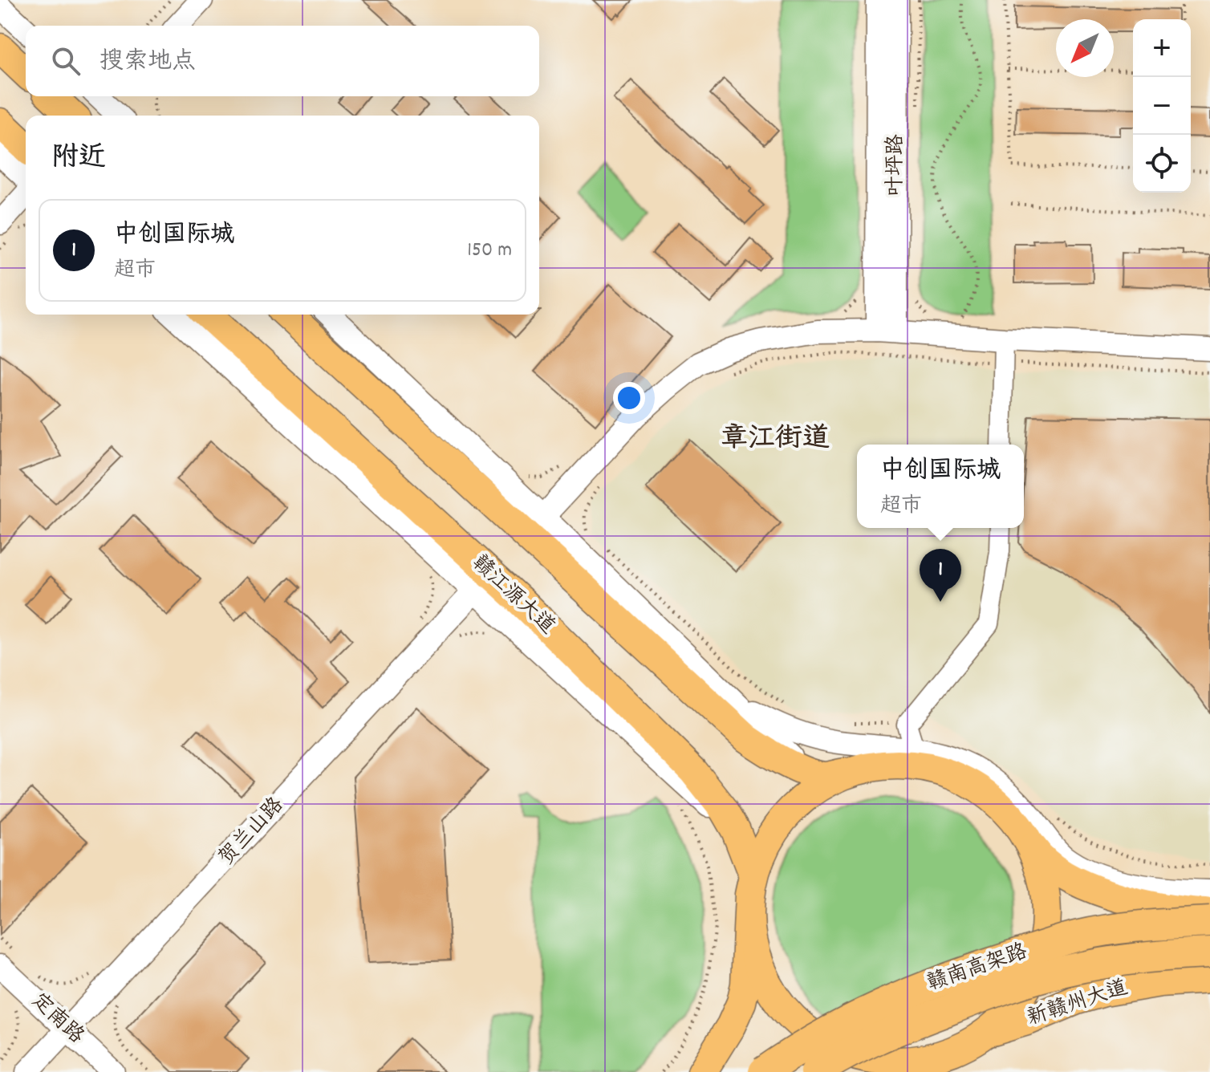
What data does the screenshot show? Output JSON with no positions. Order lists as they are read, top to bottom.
{
  "streets": {
    "highway": ["赣南高架路"],
    "main road": ["赣江源大道", "新赣州大道"],
    "street": ["叶坪路", "贺兰山路", "定南路"]
  },
  "crossings": [
    ["贺兰山路", "定南路"]
  ],
  "districts": ["章江街道"],
  "north": "bottom left",
  "page": {
    "map_buttons": ["+", "−"],
    "search": "搜索地点",
    "heading": "附近",
    "list": [
      {
        "mark": "1",
        "name": "中创国际城",
        "note": "超市",
        "value": "150 m"
      }
    ],
    "popup": ["中创国际城", "超市"],
    "pins": "1"
  }
}
